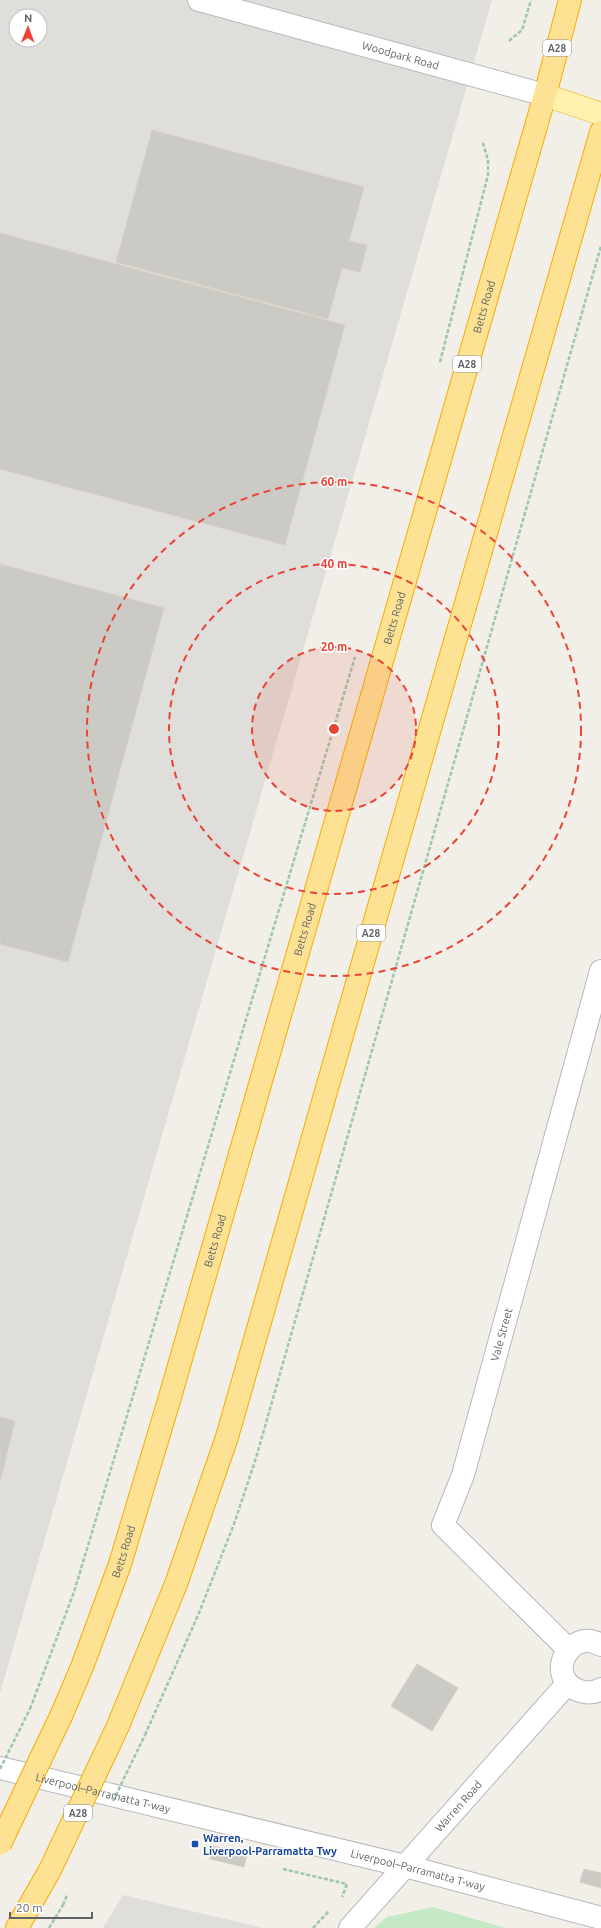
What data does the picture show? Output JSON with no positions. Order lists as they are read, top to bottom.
{
  "streets": {
    "highway": ["A28", "Betts Road"],
    "main road": ["Woodpark Road"],
    "street": ["Vale Street", "Liverpool–Parramatta T-way", "Warren Road"]
  },
  "crossings": [
    ["Woodpark Road", "Betts Road"],
    ["Liverpool–Parramatta T-way", "Warren Road"]
  ],
  "places": {
    "transit": ["Warren, Liverpool-Parramatta Twy"]
  },
  "scale_bar": "20 m",
  "north": "top",
  "rings": ["60 m", "40 m", "20 m"]
}
